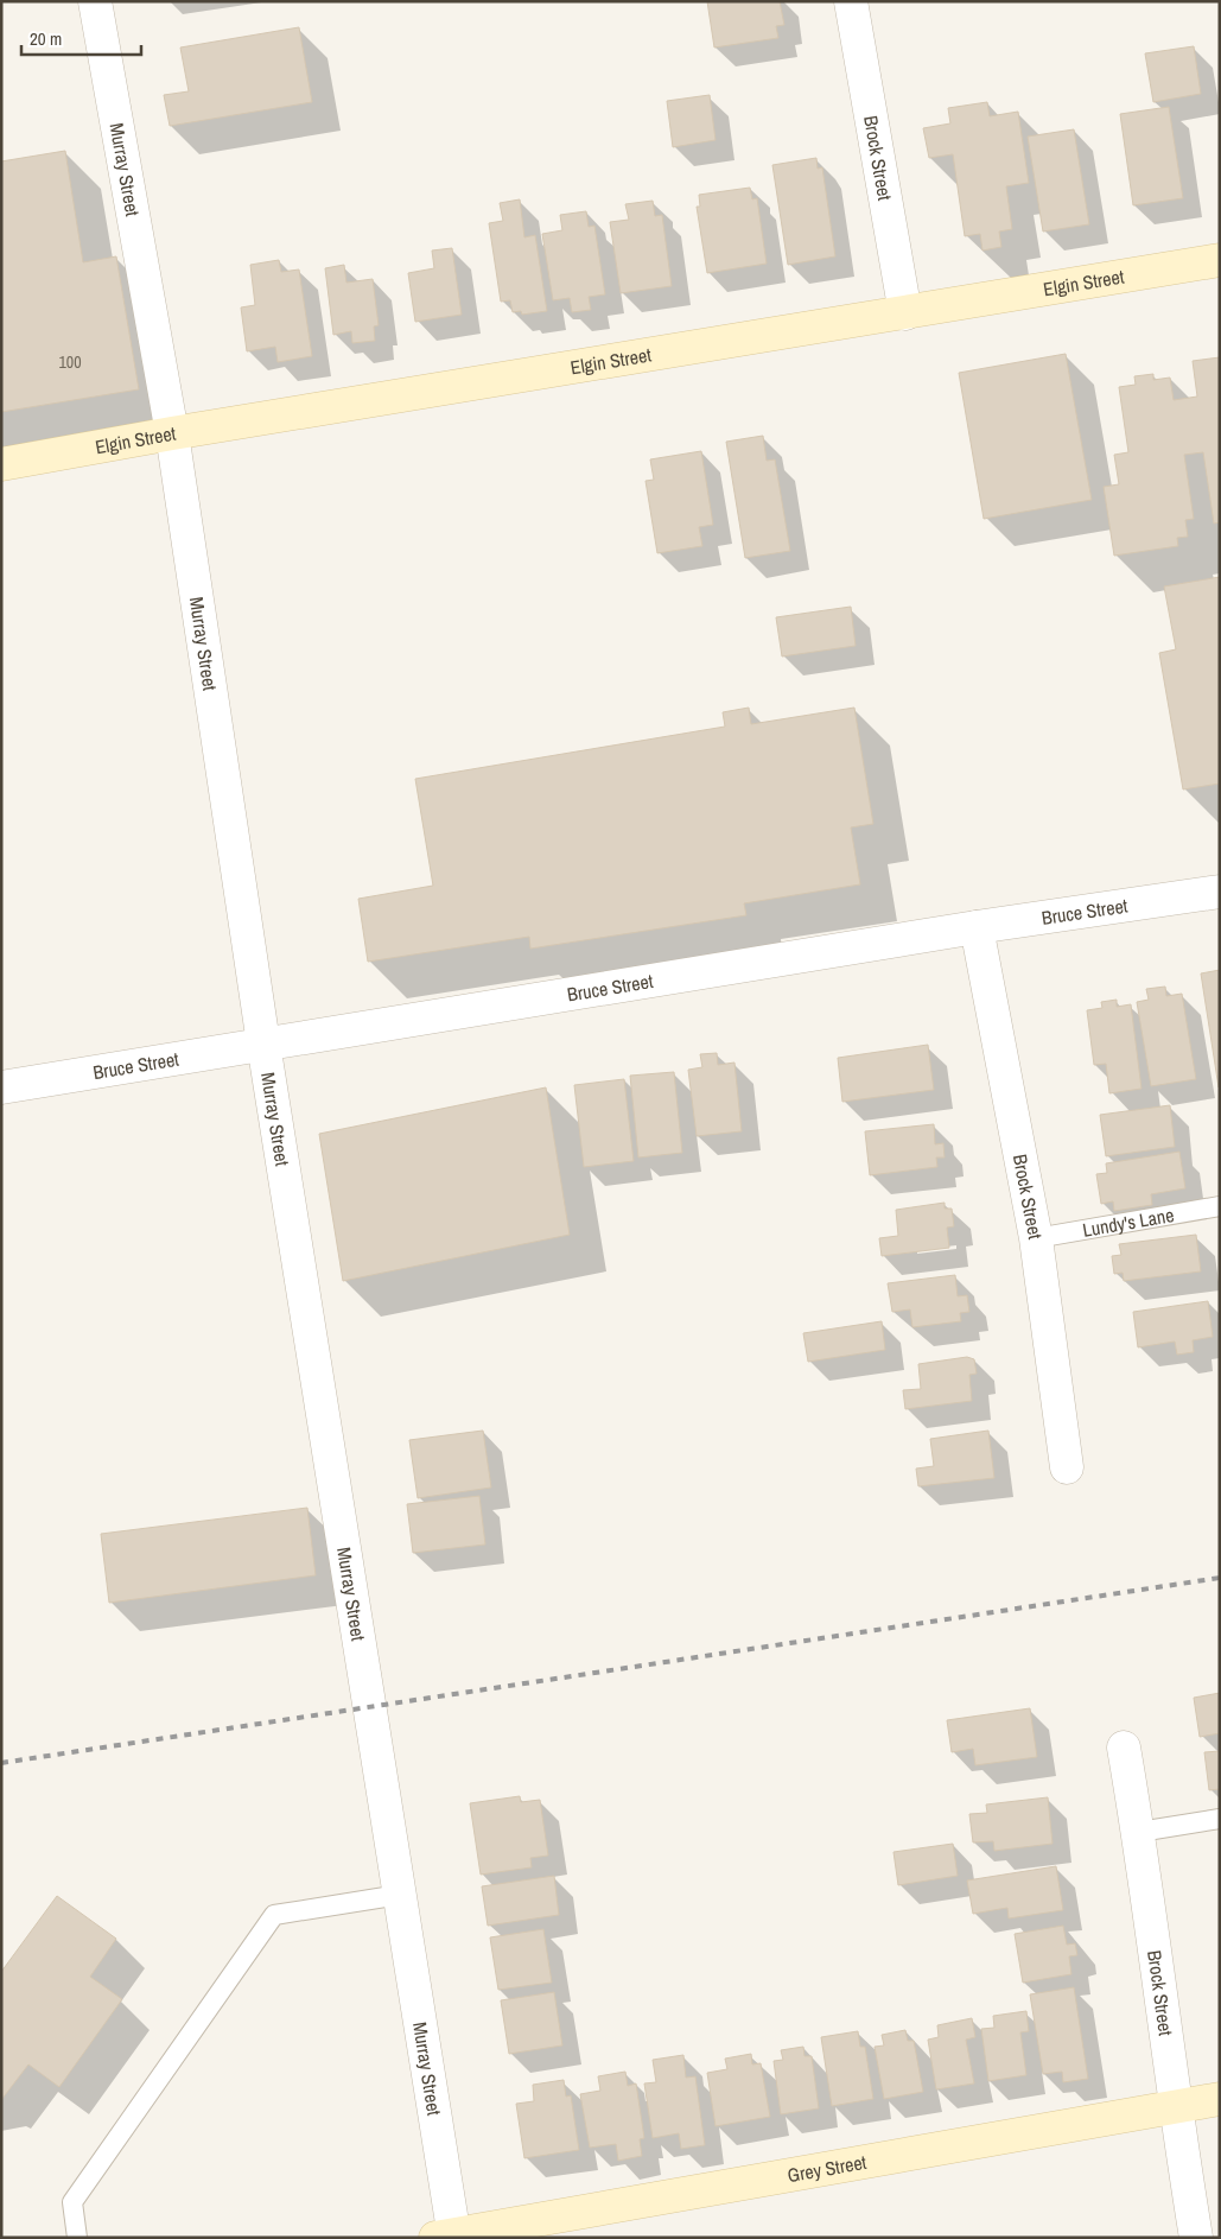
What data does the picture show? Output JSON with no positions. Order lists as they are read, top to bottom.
{
  "streets": {
    "main road": ["Elgin Street", "Grey Street"],
    "street": ["Brock Street", "Murray Street", "Bruce Street"],
    "lane": ["Lundy's Lane"]
  },
  "crossings": [
    ["Brock Street", "Elgin Street"],
    ["Brock Street", "Bruce Street"],
    ["Brock Street", "Lundy's Lane"],
    ["Brock Street", "Grey Street"],
    ["Murray Street", "Elgin Street"],
    ["Murray Street", "Bruce Street"],
    ["Murray Street", "Grey Street"]
  ],
  "house_numbers": ["100"],
  "scale_bar": "20 m"
}
